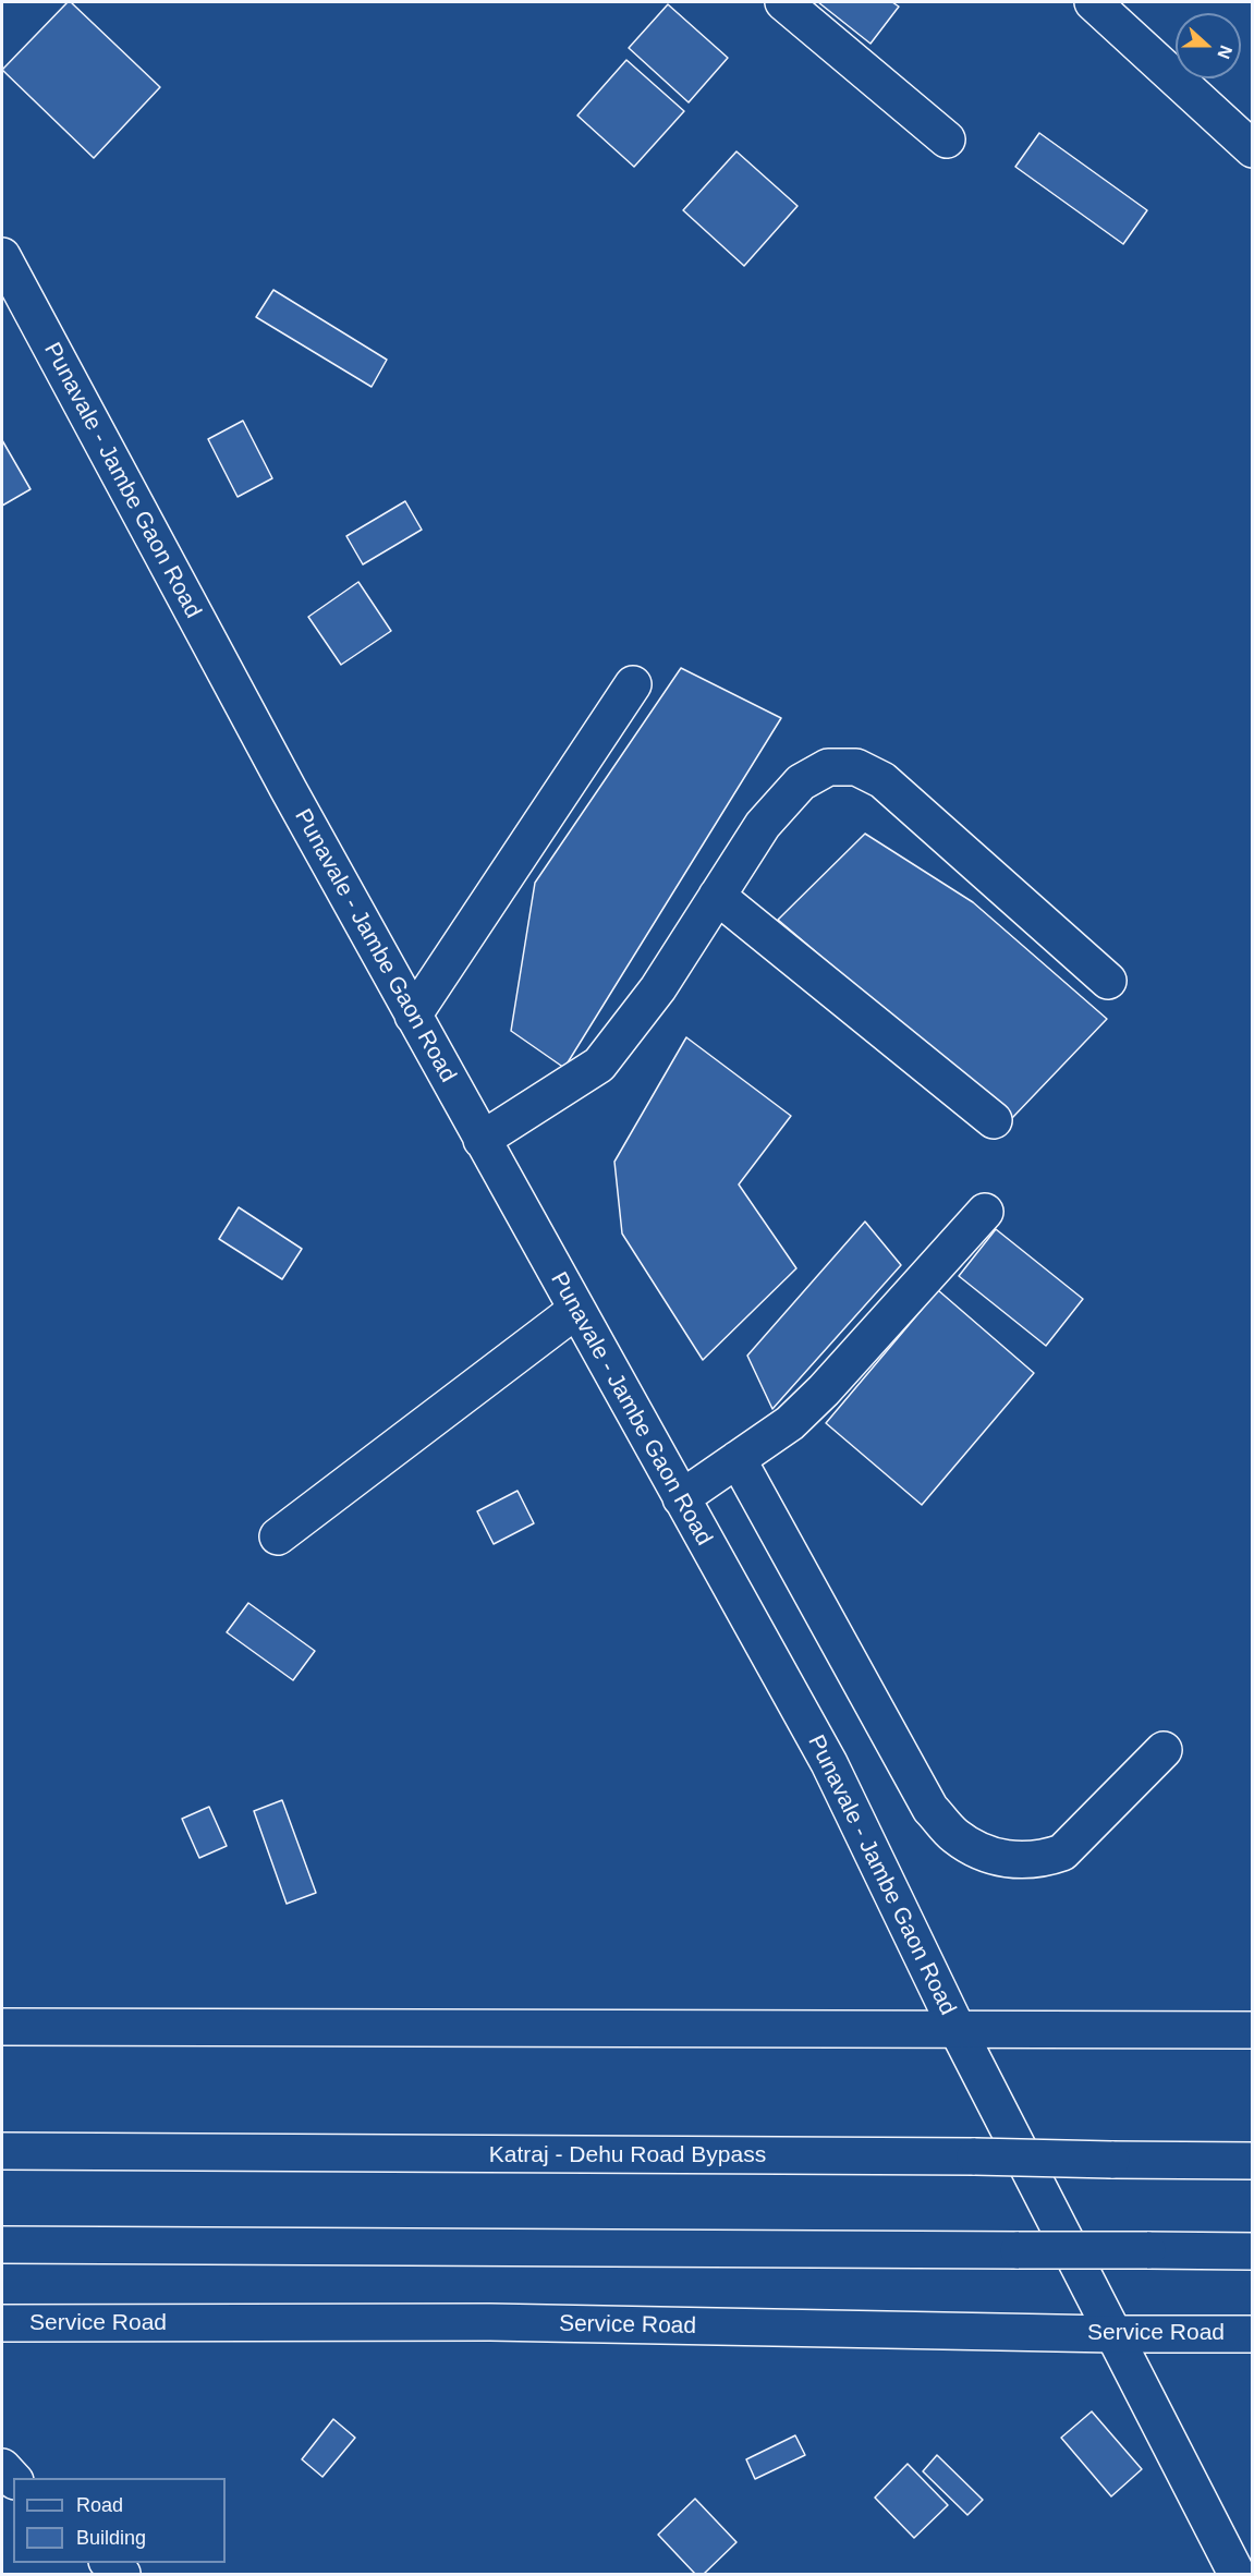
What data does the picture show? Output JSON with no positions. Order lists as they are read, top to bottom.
{
  "streets": {
    "main road": ["Punavale - Jambe Gaon Road", "Katraj - Dehu Road Bypass", "Service Road"]
  },
  "crossings": [
    ["Punavale - Jambe Gaon Road", "Service Road"]
  ],
  "legend": ["Road", "Building"],
  "north": "right"
}
